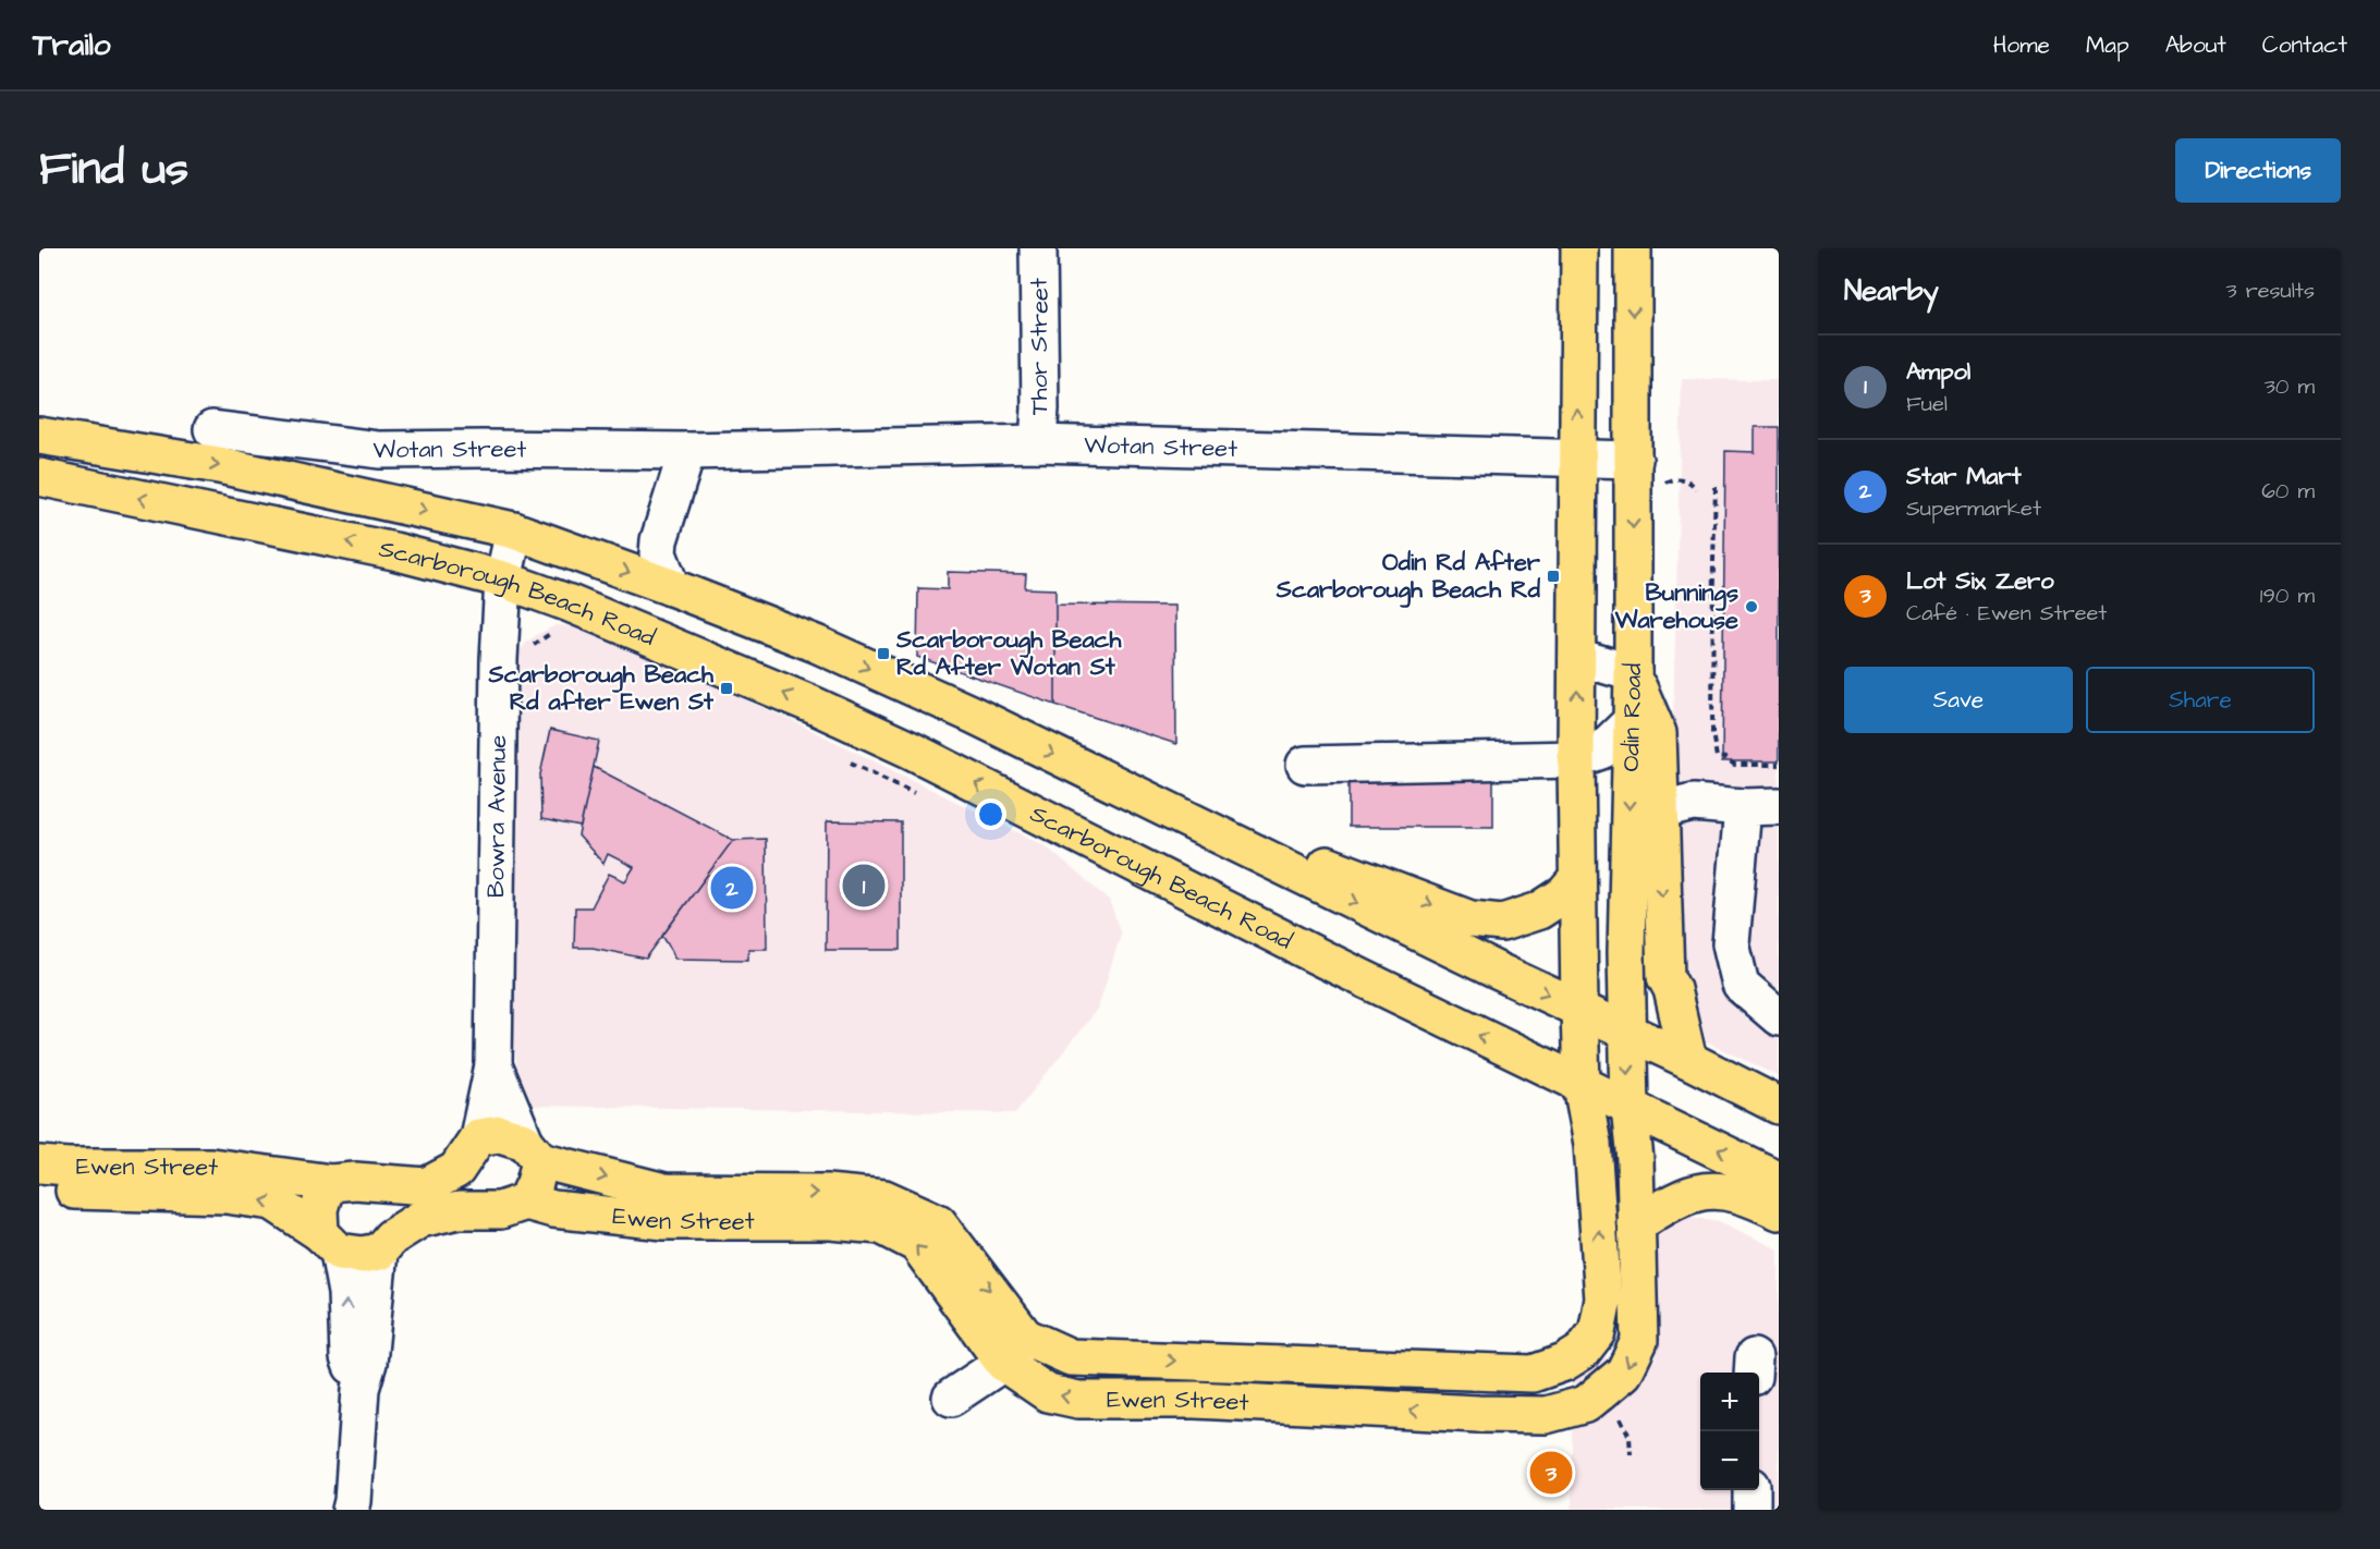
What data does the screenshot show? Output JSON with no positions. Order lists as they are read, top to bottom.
{
  "streets": {
    "main road": ["Scarborough Beach Road", "Odin Road", "Ewen Street"],
    "street": ["Thor Street", "Wotan Street", "Bowra Avenue"]
  },
  "crossings": [
    ["Thor Street", "Wotan Street"],
    ["Wotan Street", "Odin Road"],
    ["Scarborough Beach Road", "Odin Road"],
    ["Scarborough Beach Road", "Bowra Avenue"],
    ["Scarborough Beach Road", "Ewen Street"],
    ["Odin Road", "Ewen Street"],
    ["Bowra Avenue", "Ewen Street"]
  ],
  "places": {
    "transit": ["Odin Rd After Scarborough Beach Rd", "Scarborough Beach Rd After Wotan St", "Scarborough Beach Rd after Ewen St"],
    "other": ["Bunnings Warehouse"]
  },
  "page": {
    "header": "Trailo",
    "nav": [
      "Home",
      "Map",
      "About",
      "Contact"
    ],
    "title": "Find us",
    "buttons": [
      "Directions",
      ["Save", "Share"]
    ],
    "heading": ["Nearby", "3 results"],
    "list": [
      {
        "mark": "1",
        "name": "Ampol",
        "note": "Fuel",
        "value": "30 m"
      },
      {
        "mark": "2",
        "name": "Star Mart",
        "note": "Supermarket",
        "value": "60 m"
      },
      {
        "mark": "3",
        "name": "Lot Six Zero",
        "note": "Café · Ewen Street",
        "value": "190 m"
      }
    ],
    "pins": ["1", "2", "3"],
    "map_buttons": ["+", "−"]
  }
}
